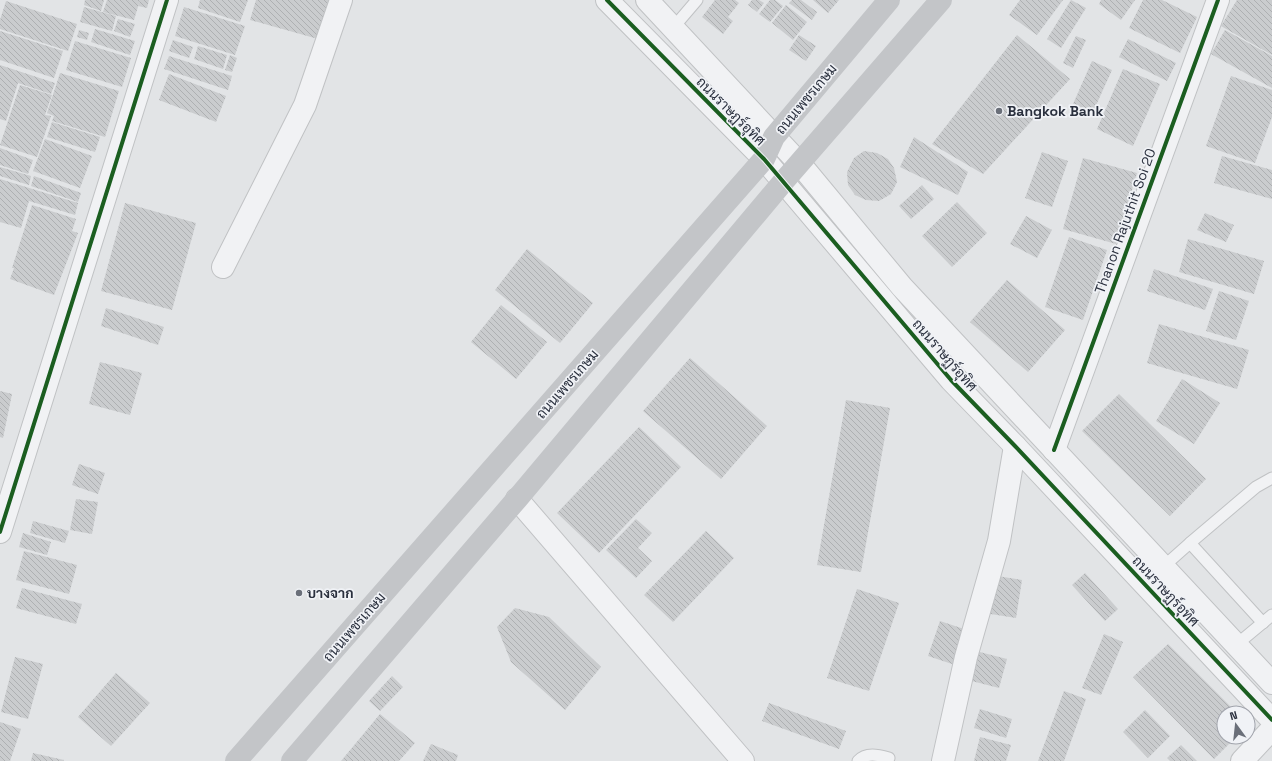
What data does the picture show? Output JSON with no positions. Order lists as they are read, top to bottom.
{
  "streets": {
    "main road": ["ถนนเพชรเกษม"],
    "street": ["ถนนราษฏร์อุทิศ", "Thanon Rajuthit Soi 20"]
  },
  "crossings": [
    ["ถนนเพชรเกษม", "ถนนราษฏร์อุทิศ"]
  ],
  "places": ["Bangkok Bank", "บางจาก"],
  "north": "top"
}
